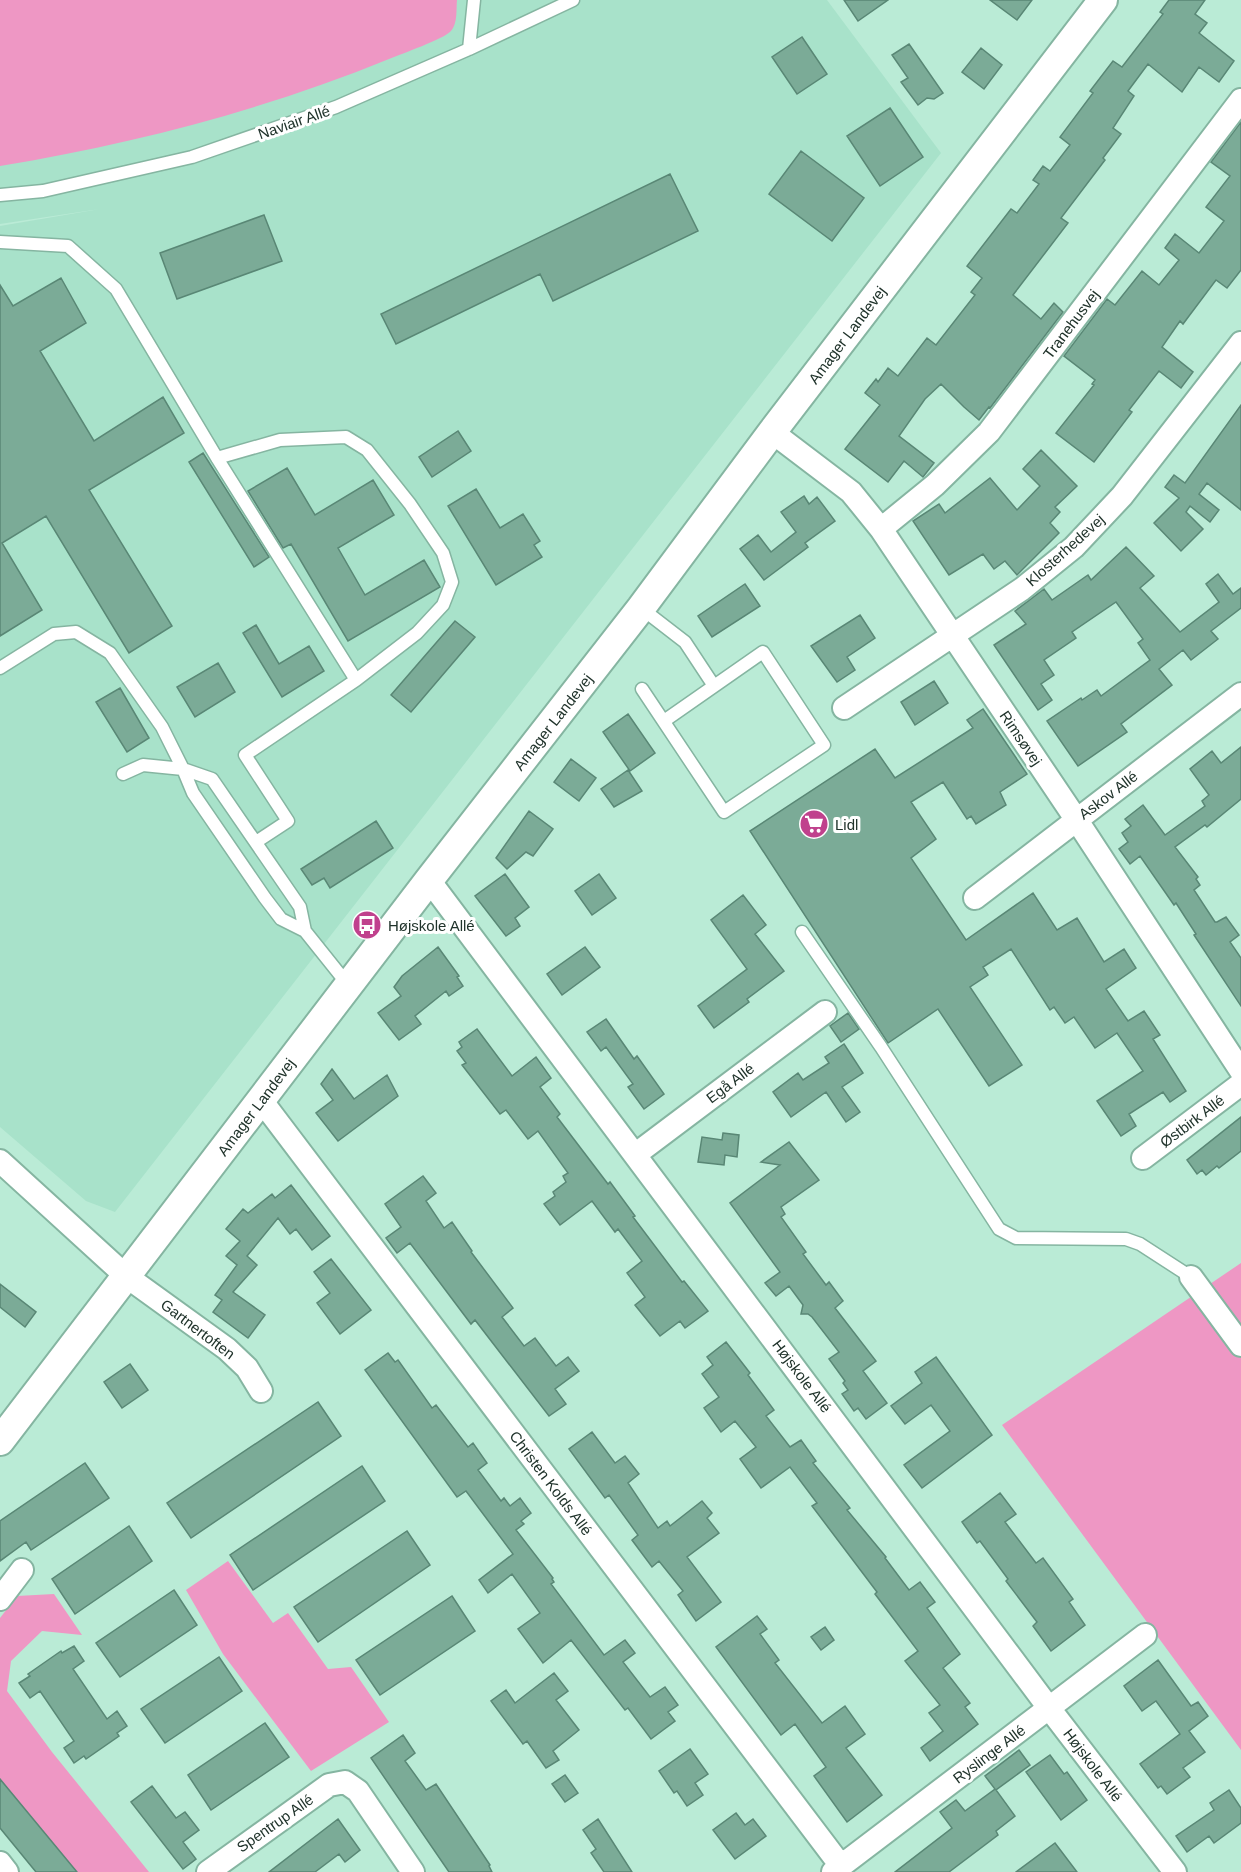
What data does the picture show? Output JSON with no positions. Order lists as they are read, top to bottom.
{
  "streets": {
    "street": [
      "Tranehusvej",
      "Amager Landevej",
      "Klosterhedevej",
      "Rimsøvej",
      "Askov Allé",
      "Egå Allé",
      "Østbirk Allé",
      "Gartnertoften",
      "Højskole Allé",
      "Christen Kolds Allé",
      "Ryslinge Allé",
      "Spentrup Allé"
    ],
    "lane": ["Naviair Allé"]
  },
  "crossings": [
    ["Tranehusvej", "Rimsøvej"],
    ["Amager Landevej", "Rimsøvej"],
    ["Amager Landevej", "Gartnertoften"],
    ["Amager Landevej", "Højskole Allé"],
    ["Amager Landevej", "Christen Kolds Allé"],
    ["Klosterhedevej", "Rimsøvej"],
    ["Rimsøvej", "Askov Allé"],
    ["Egå Allé", "Højskole Allé"],
    ["Højskole Allé", "Ryslinge Allé"],
    ["Christen Kolds Allé", "Ryslinge Allé"]
  ],
  "places": {
    "supermarket": ["Lidl"],
    "bus stop": ["Højskole Allé"]
  }
}
